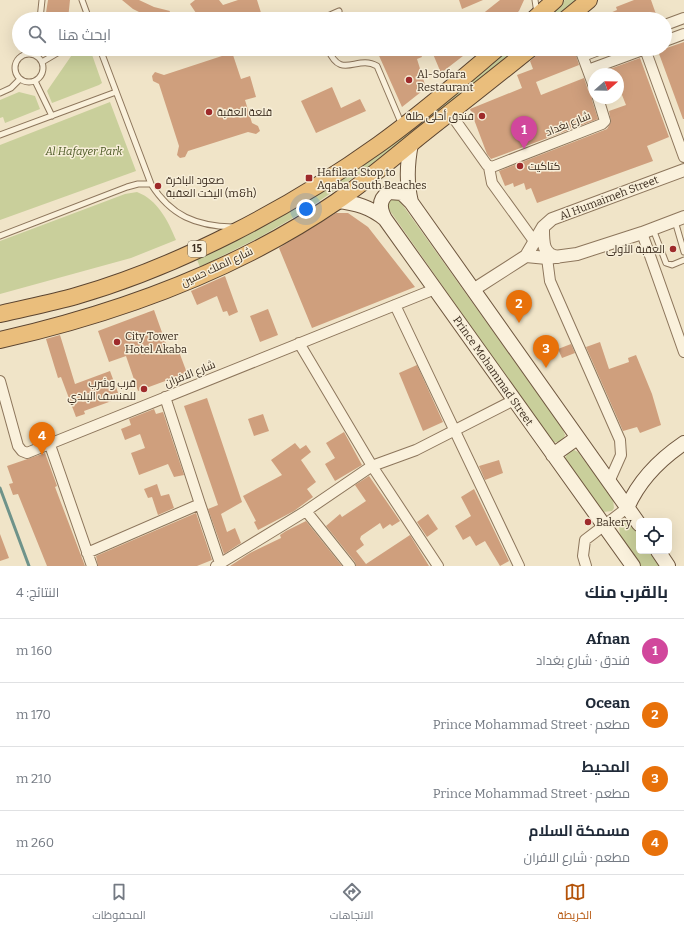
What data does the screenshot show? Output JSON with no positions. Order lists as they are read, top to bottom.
{
  "streets": {
    "highway": ["15", "شارع الملك حسين"],
    "main road": ["Prince Mohammad Street"],
    "street": ["شارع بغداد", "Al Humaimeh Street", "شارع الافران"]
  },
  "crossings": [
    ["شارع الملك حسين", "Prince Mohammad Street"],
    ["Prince Mohammad Street", "شارع الافران"]
  ],
  "parks": ["Al Hafayer Park"],
  "places": {
    "other": [
      "Al-Sofara Restaurant",
      "قلعة العقبة",
      "فندق أحلى طلة",
      "كتاكيت",
      "صعود الباخرة اليخت العقبة (m&h)",
      "العقبة الأولى",
      "City Tower Hotel Akaba",
      "قرب وشرب للمنسف البلدي",
      "Bakery"
    ],
    "transit": ["Hafilaat Stop to Aqaba South Beaches"]
  },
  "north": "right",
  "page": {
    "search": "ابحث هنا",
    "pins": [
      "1",
      "2",
      "3",
      "4"
    ],
    "heading": ["بالقرب منك", "النتائج: 4"],
    "list": [
      {
        "mark": "1",
        "name": "Afnan",
        "note": "فندق · شارع بغداد",
        "value": "160 m"
      },
      {
        "mark": "2",
        "name": "Ocean",
        "note": "مطعم · Prince Mohammad Street",
        "value": "170 m"
      },
      {
        "mark": "3",
        "name": "المحيط",
        "note": "مطعم · Prince Mohammad Street",
        "value": "210 m"
      },
      {
        "mark": "4",
        "name": "مسمكة السلام",
        "note": "مطعم · شارع الافران",
        "value": "260 m"
      }
    ],
    "nav": ["الخريطة", "الاتجاهات", "المحفوظات"]
  }
}
